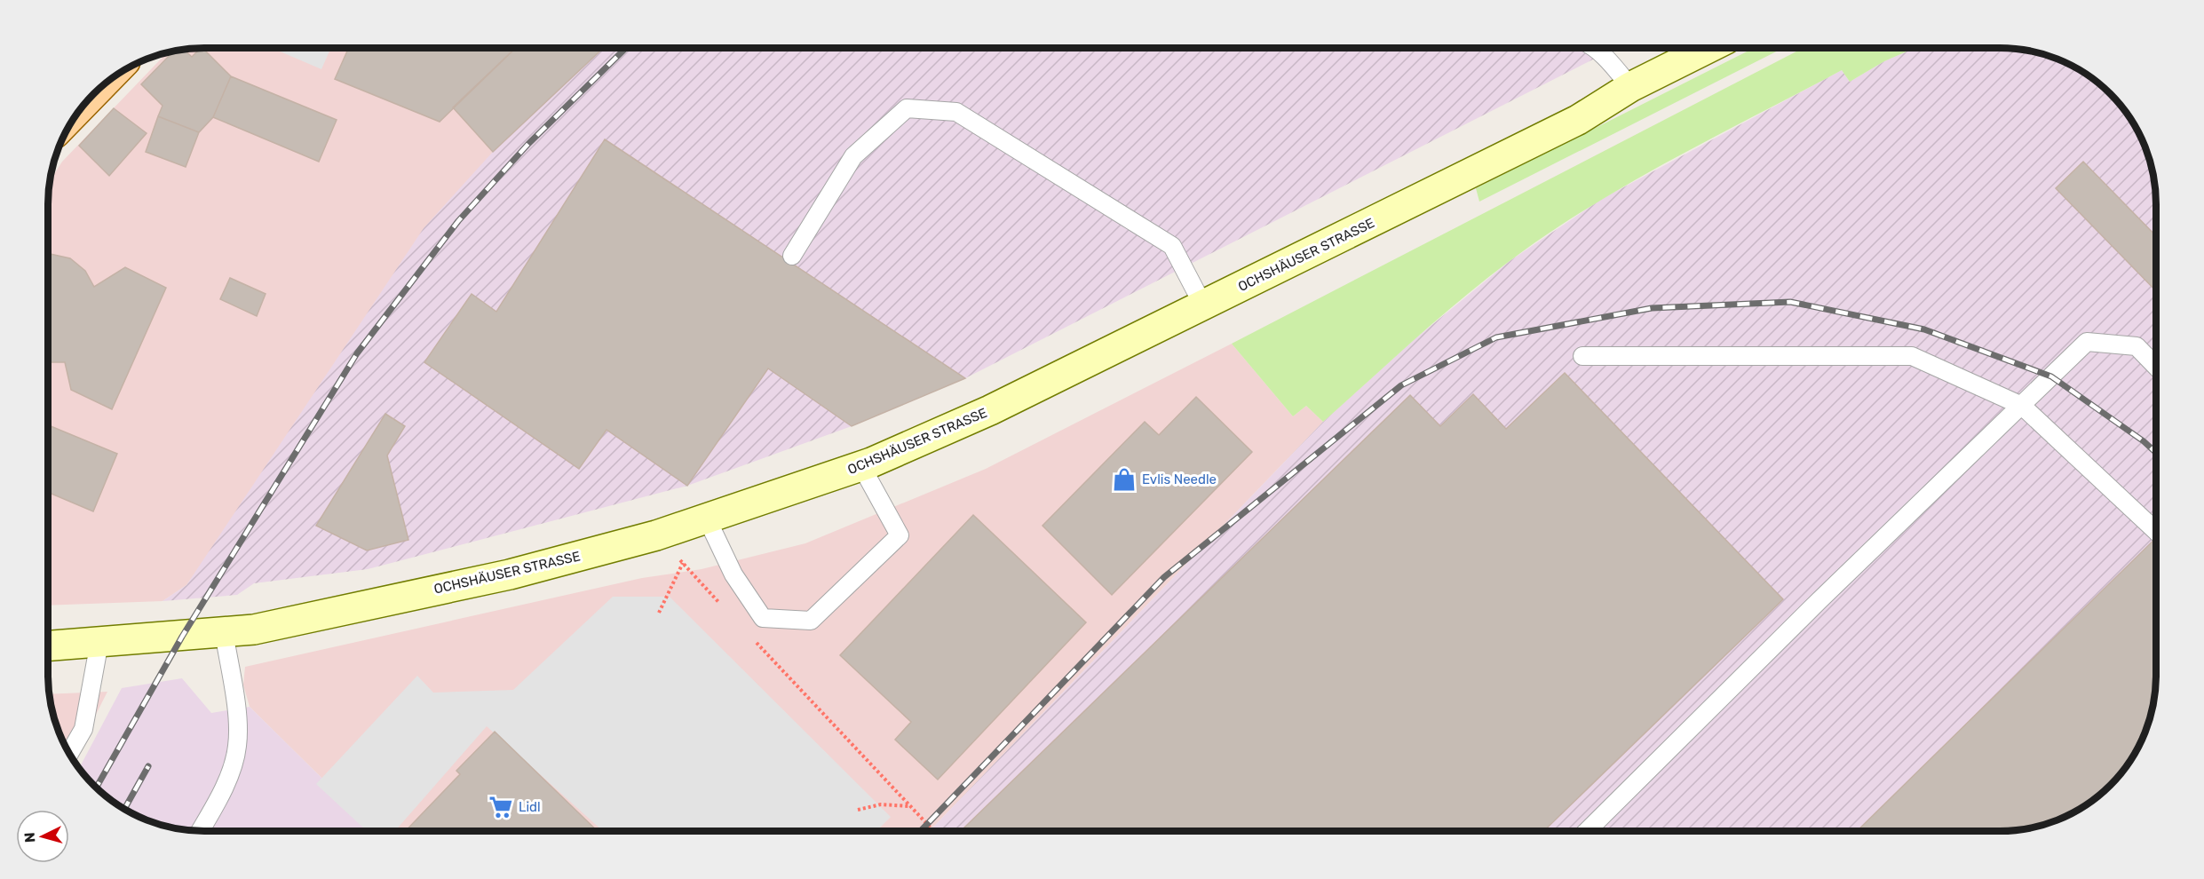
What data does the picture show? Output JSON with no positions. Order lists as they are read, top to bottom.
{
  "streets": {
    "street": ["OCHSHÄUSER STRASSE"]
  },
  "places": {
    "shop": ["Evlis Needle"],
    "supermarket": ["Lidl"]
  },
  "north": "left"
}
